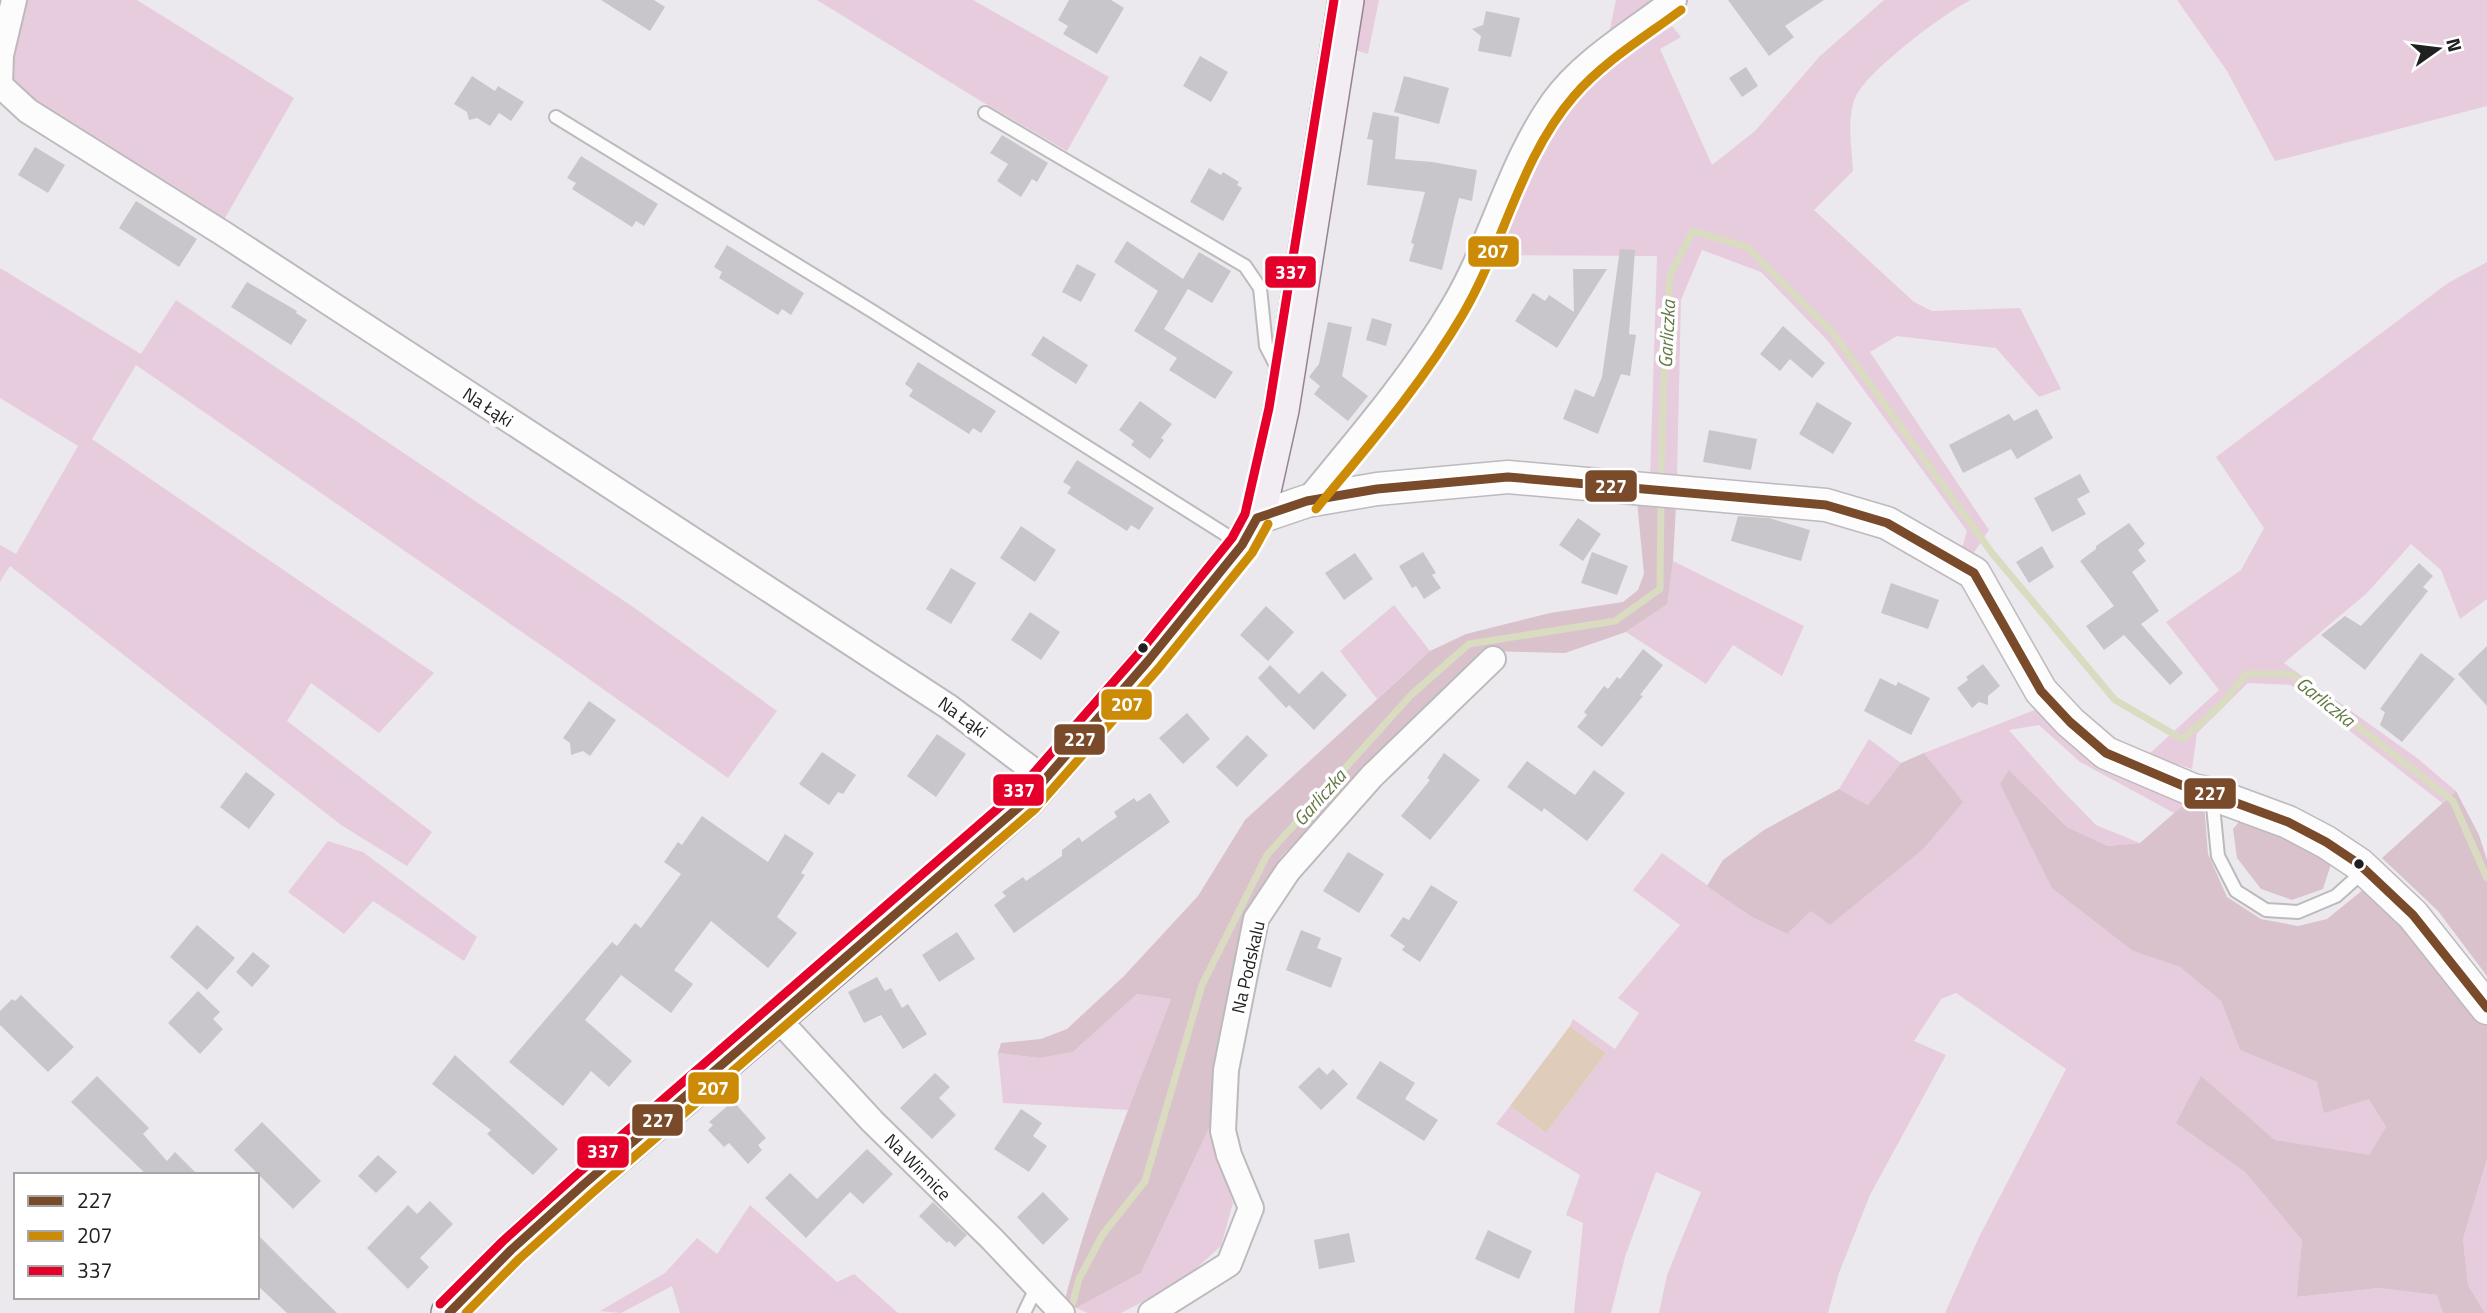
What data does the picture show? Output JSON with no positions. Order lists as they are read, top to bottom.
{
  "streets": {
    "street": ["Na Łąki", "Na Podskalu", "Na Winnice"]
  },
  "water": ["Garliczka"],
  "lines": ["transit line 337", "transit line 207", "transit line 227"],
  "legend": ["227", "207", "337"],
  "north": "right"
}
